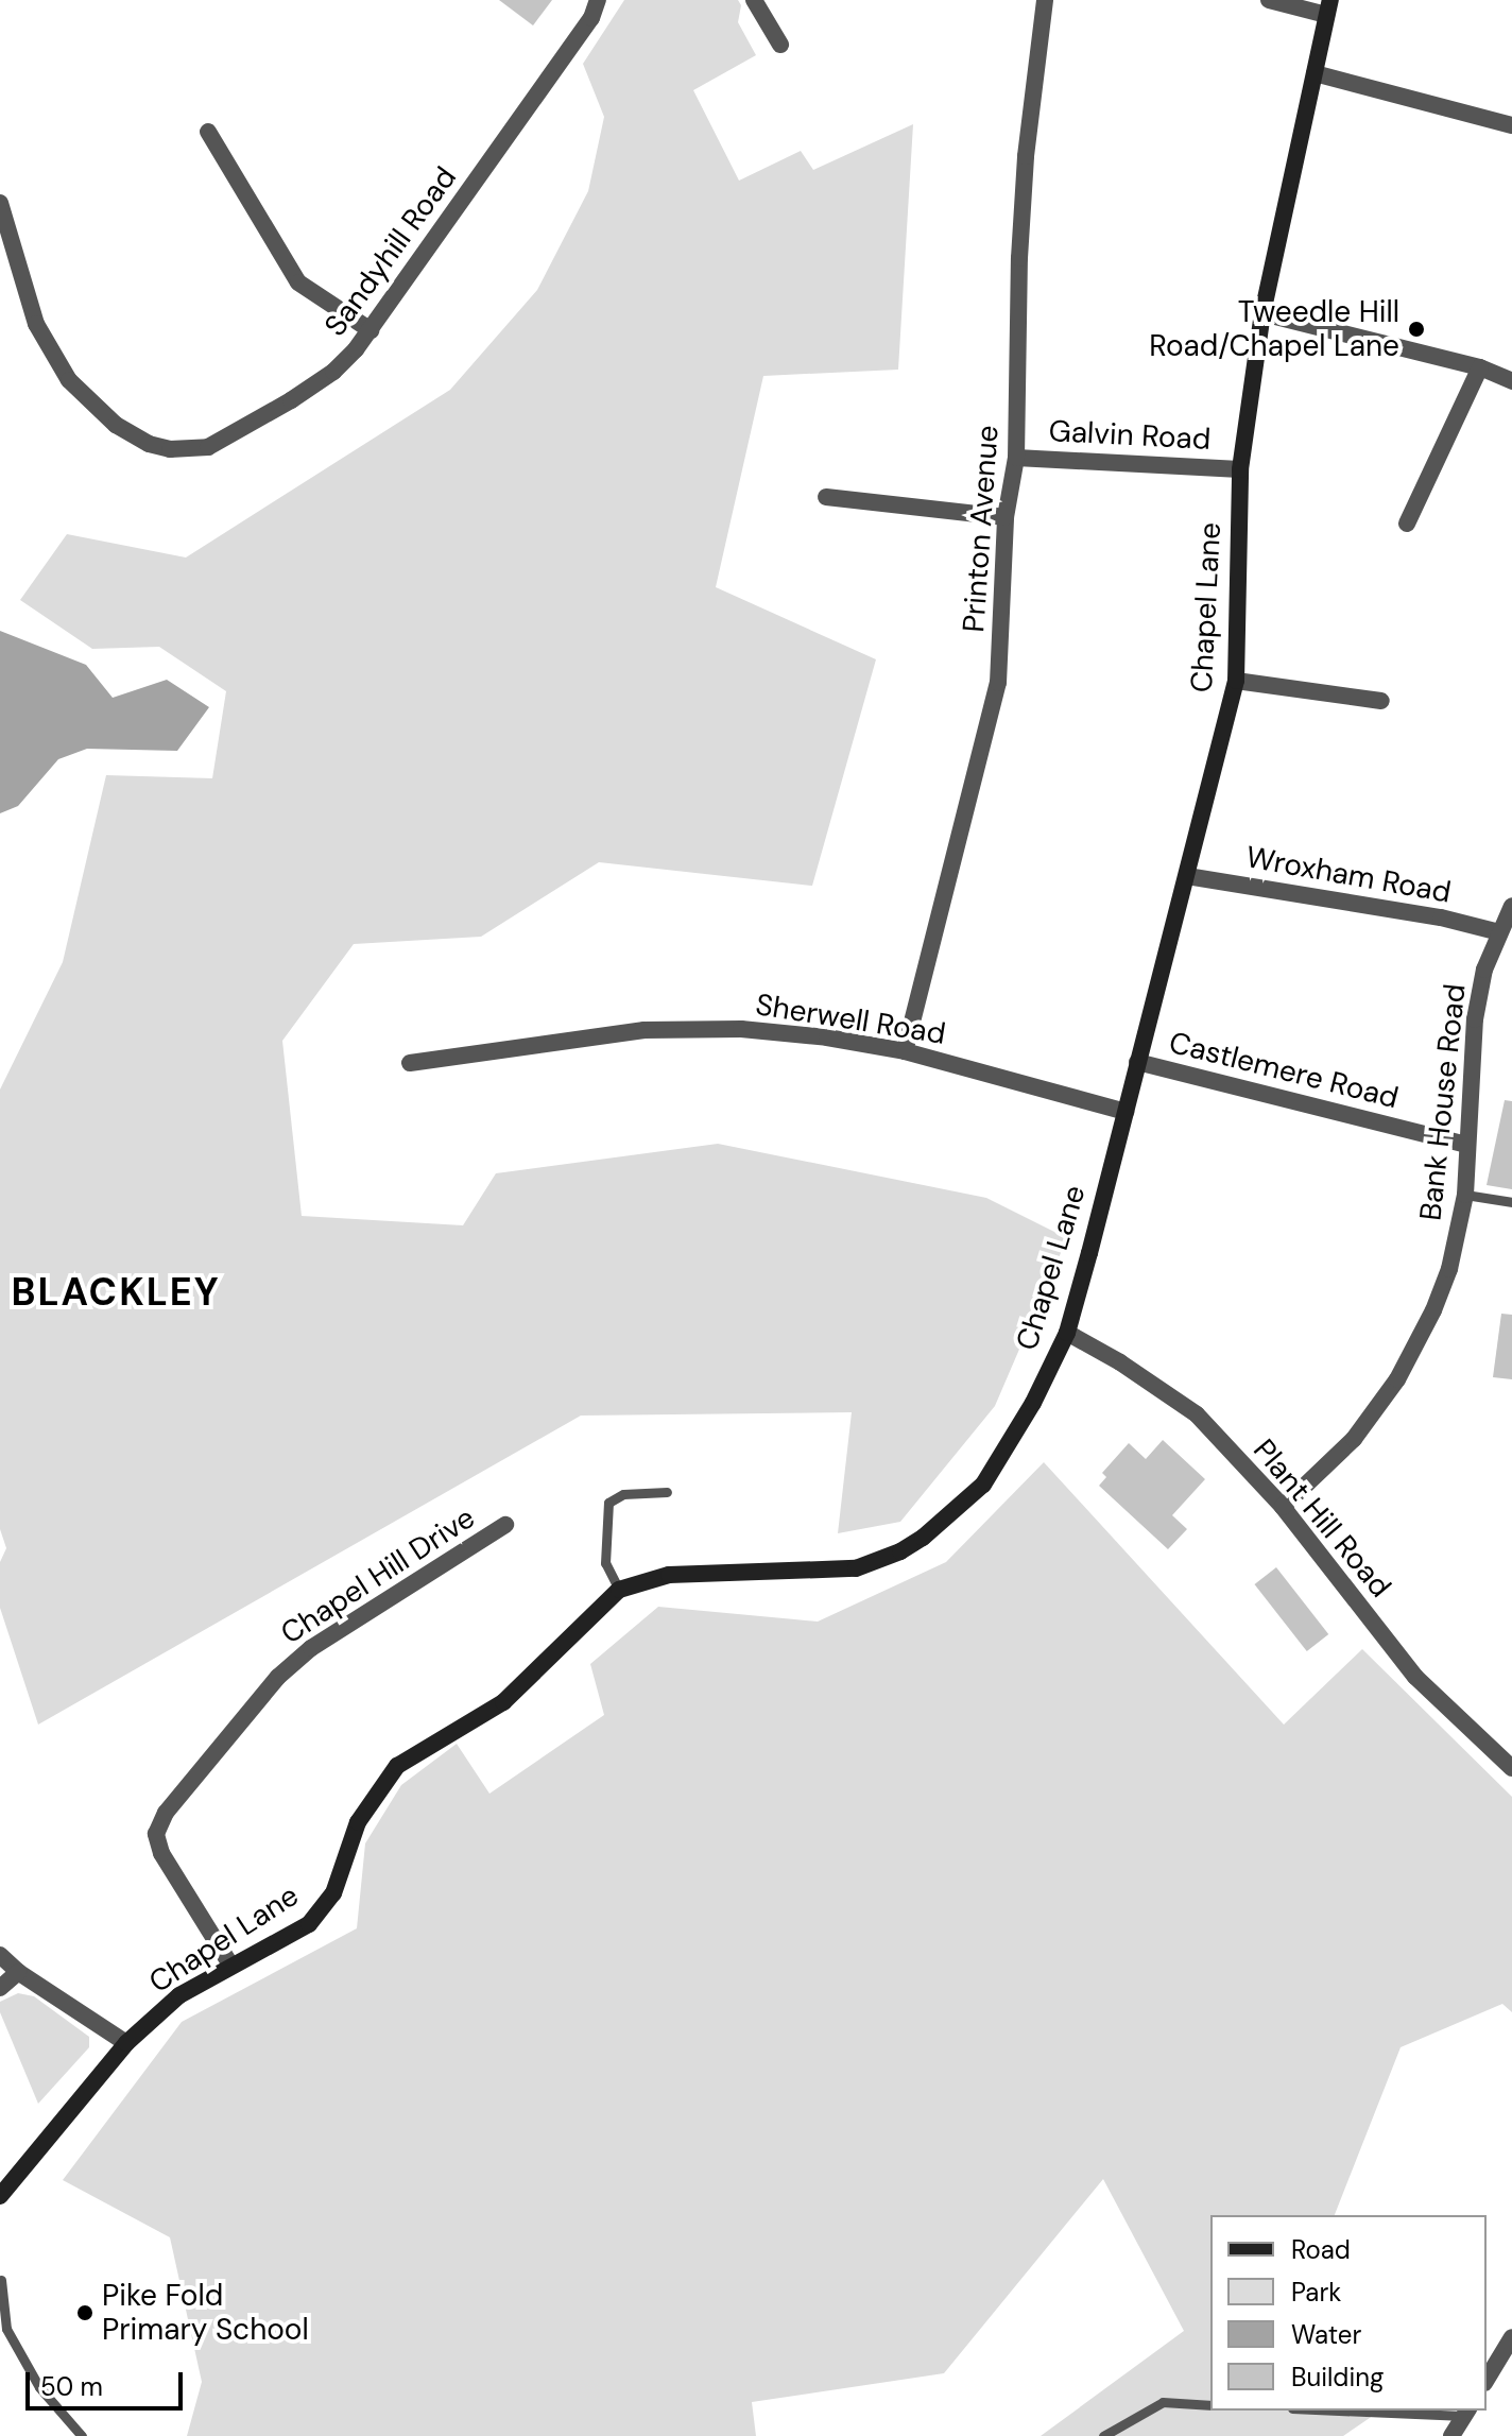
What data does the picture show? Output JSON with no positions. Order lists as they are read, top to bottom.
{
  "streets": {
    "street": [
      "Sandyhill Road",
      "Galvin Road",
      "Printon Avenue",
      "Chapel Lane",
      "Wroxham Road",
      "Sherwell Road",
      "Castlemere Road",
      "Bank House Road",
      "Plant Hill Road",
      "Chapel Hill Drive"
    ]
  },
  "crossings": [
    ["Galvin Road", "Printon Avenue"],
    ["Galvin Road", "Chapel Lane"],
    ["Printon Avenue", "Sherwell Road"],
    ["Chapel Lane", "Wroxham Road"],
    ["Chapel Lane", "Sherwell Road"],
    ["Chapel Lane", "Castlemere Road"],
    ["Chapel Lane", "Plant Hill Road"],
    ["Chapel Lane", "Chapel Hill Drive"],
    ["Wroxham Road", "Bank House Road"],
    ["Castlemere Road", "Bank House Road"],
    ["Bank House Road", "Plant Hill Road"]
  ],
  "districts": ["BLACKLEY"],
  "places": ["Tweedle Hill Road/Chapel Lane", "Pike Fold Primary School"],
  "legend": [
    "Road",
    "Park",
    "Water",
    "Building"
  ],
  "scale_bar": "50 m"
}
